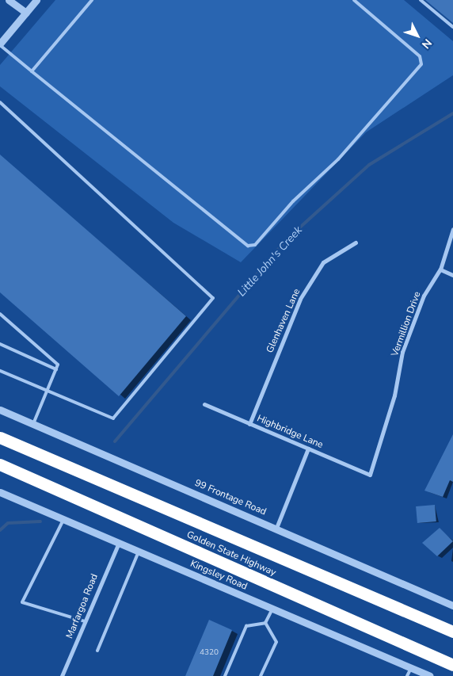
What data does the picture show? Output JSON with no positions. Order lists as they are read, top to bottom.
{
  "streets": {
    "highway": ["Golden State Highway"],
    "street": [
      "Glenhaven Lane",
      "Vermillion Drive",
      "Highbridge Lane",
      "99 Frontage Road",
      "Kingsley Road",
      "Marfargoa Road"
    ]
  },
  "crossings": [
    ["Glenhaven Lane", "Highbridge Lane"],
    ["Vermillion Drive", "Highbridge Lane"],
    ["Kingsley Road", "Marfargoa Road"]
  ],
  "water": ["Little John's Creek"],
  "house_numbers": ["4320"],
  "north": "bottom right"
}
